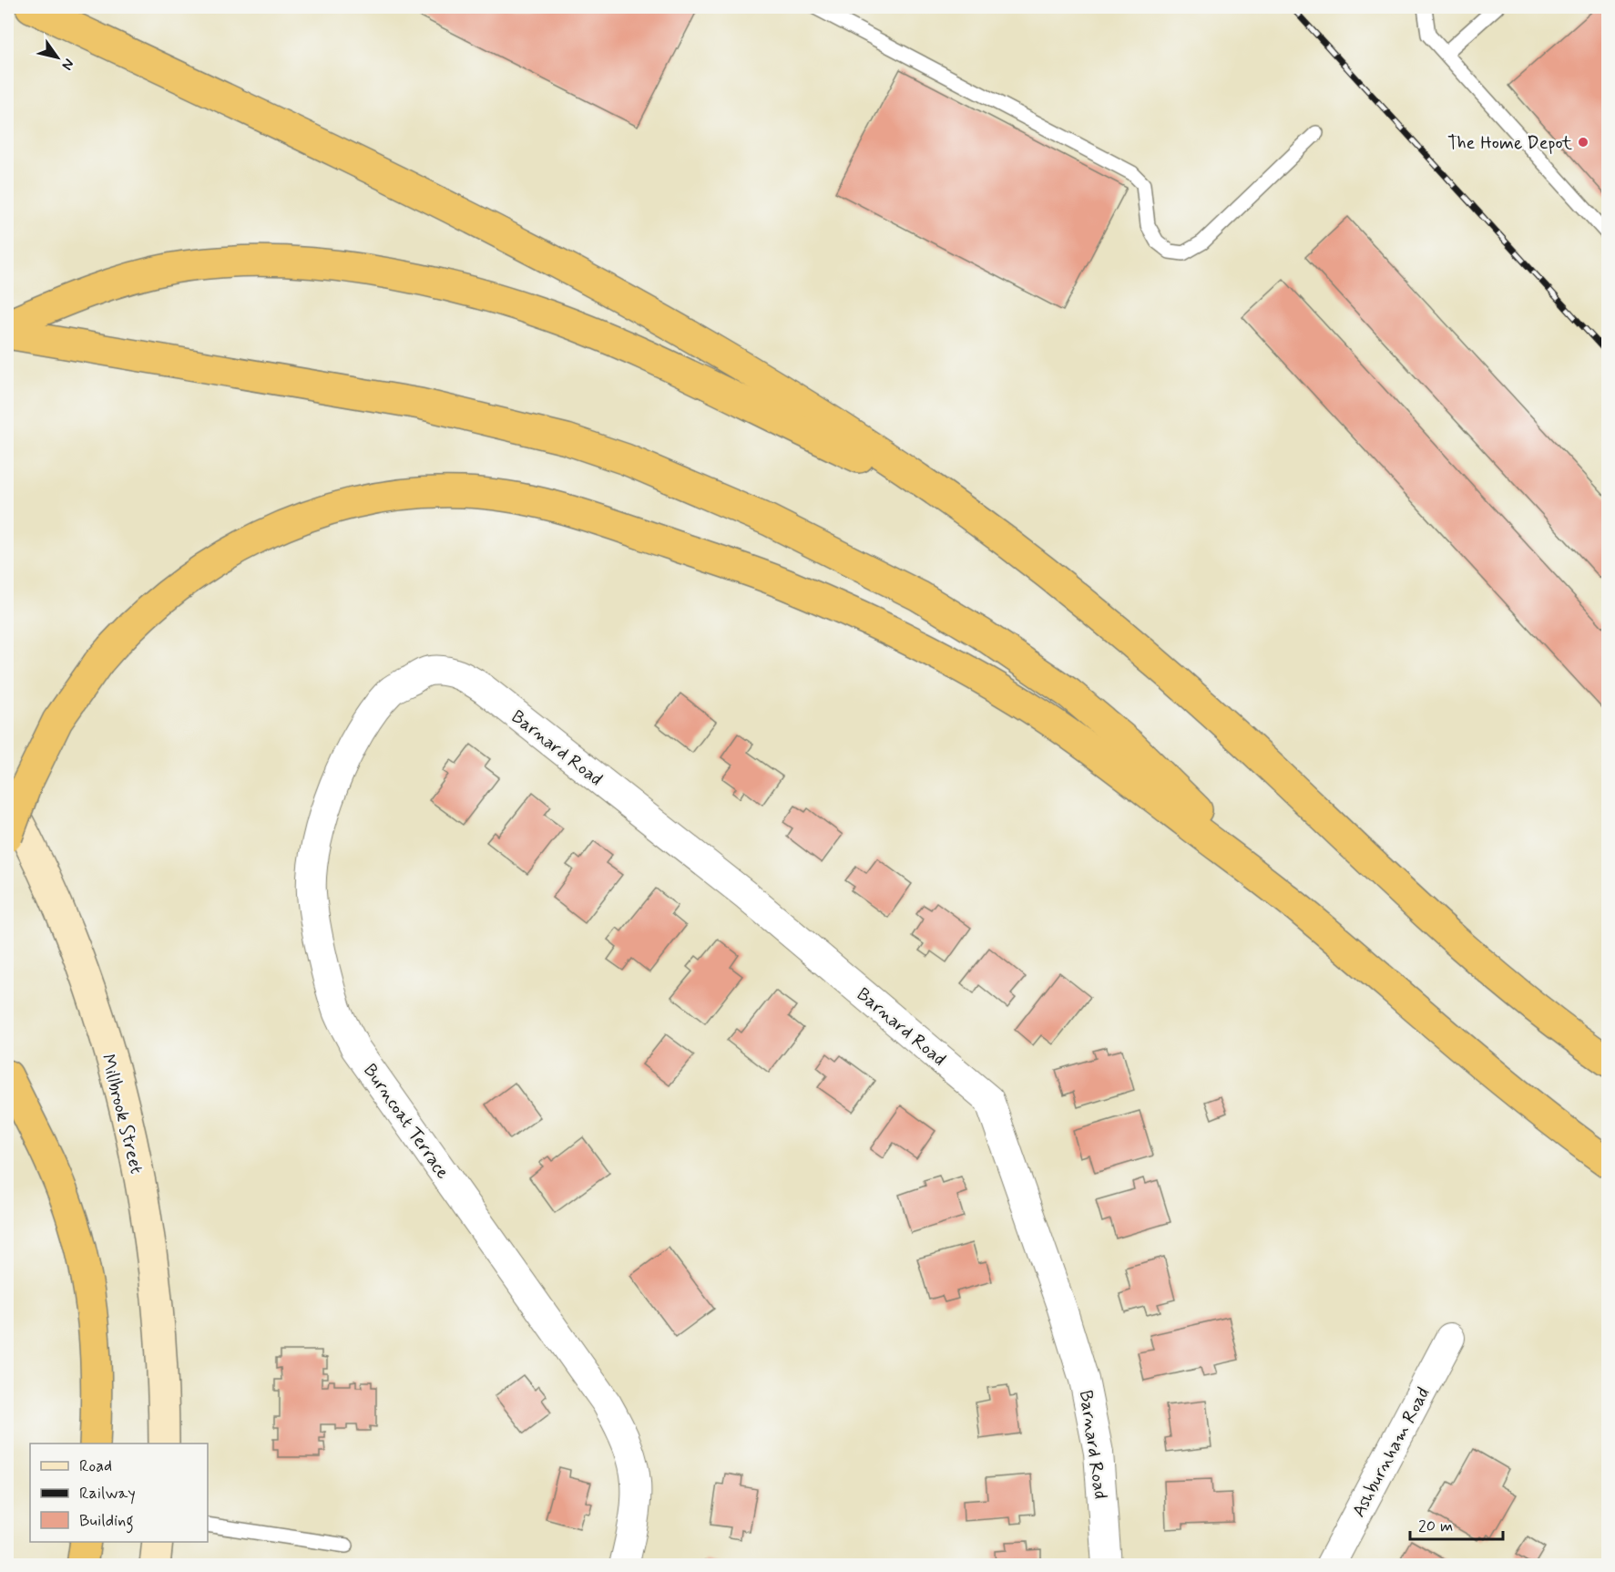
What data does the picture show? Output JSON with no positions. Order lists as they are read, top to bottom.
{
  "streets": {
    "main road": ["Millbrook Street"],
    "street": ["Barnard Road", "Burncoat Terrace", "Ashburnham Road"]
  },
  "crossings": [
    ["Barnard Road", "Burncoat Terrace"]
  ],
  "places": ["The Home Depot"],
  "legend": ["Road", "Railway", "Building"],
  "scale_bar": "20 m",
  "north": "bottom right"
}
